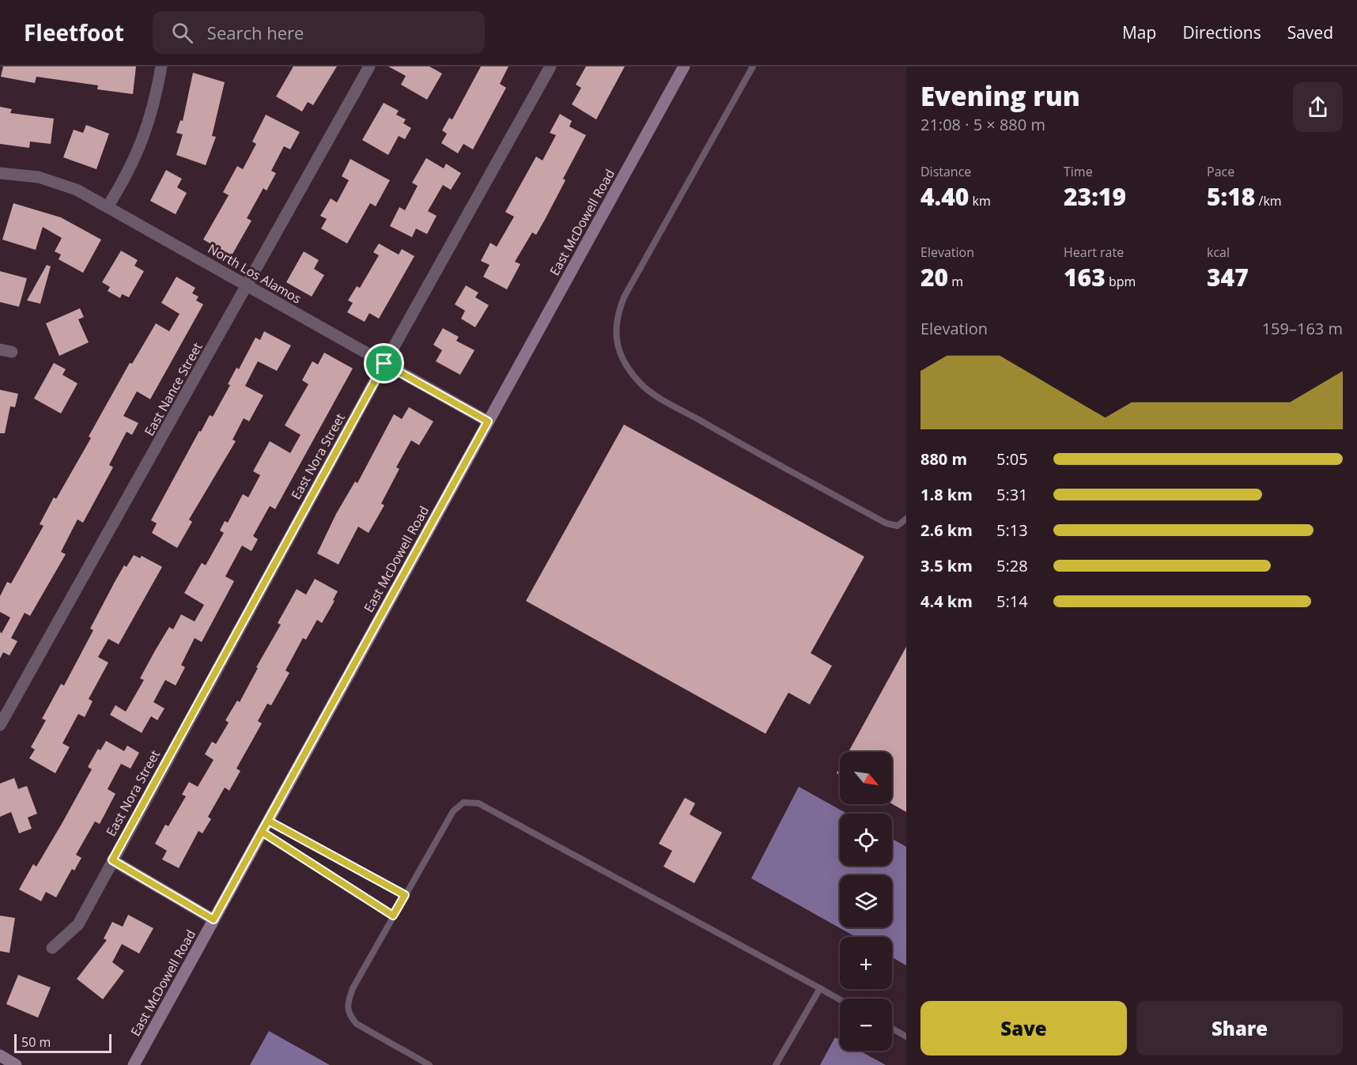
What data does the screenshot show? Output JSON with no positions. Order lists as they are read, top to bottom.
{
  "streets": {
    "main road": ["East McDowell Road"],
    "street": ["North Los Alamos", "East Nance Street", "East Nora Street"]
  },
  "crossings": [
    ["East McDowell Road", "North Los Alamos"],
    ["North Los Alamos", "East Nance Street"],
    ["North Los Alamos", "East Nora Street"]
  ],
  "scale_bar": "50 m",
  "north": "bottom right",
  "page": {
    "header": "Fleetfoot",
    "search": "Search here",
    "nav": ["Map", "Directions", "Saved"],
    "heading": ["Evening run", "21:08 · 5 × 880 m"],
    "stats": [
      ["Distance", "4.40 km"],
      ["Time", "23:19"],
      ["Pace", "5:18 /km"],
      ["Elevation", "20 m"],
      ["Heart rate", "163 bpm"],
      ["kcal", "347"]
    ],
    "chart": ["Elevation", "159–163 m"],
    "list": [
      {
        "name": "880 m",
        "note": "5:05"
      },
      {
        "name": "1.8 km",
        "note": "5:31"
      },
      {
        "name": "2.6 km",
        "note": "5:13"
      },
      {
        "name": "3.5 km",
        "note": "5:28"
      },
      {
        "name": "4.4 km",
        "note": "5:14"
      }
    ],
    "map_buttons": ["+", "−"],
    "buttons": ["Save", "Share"],
    "scale": "50 m"
  }
}
